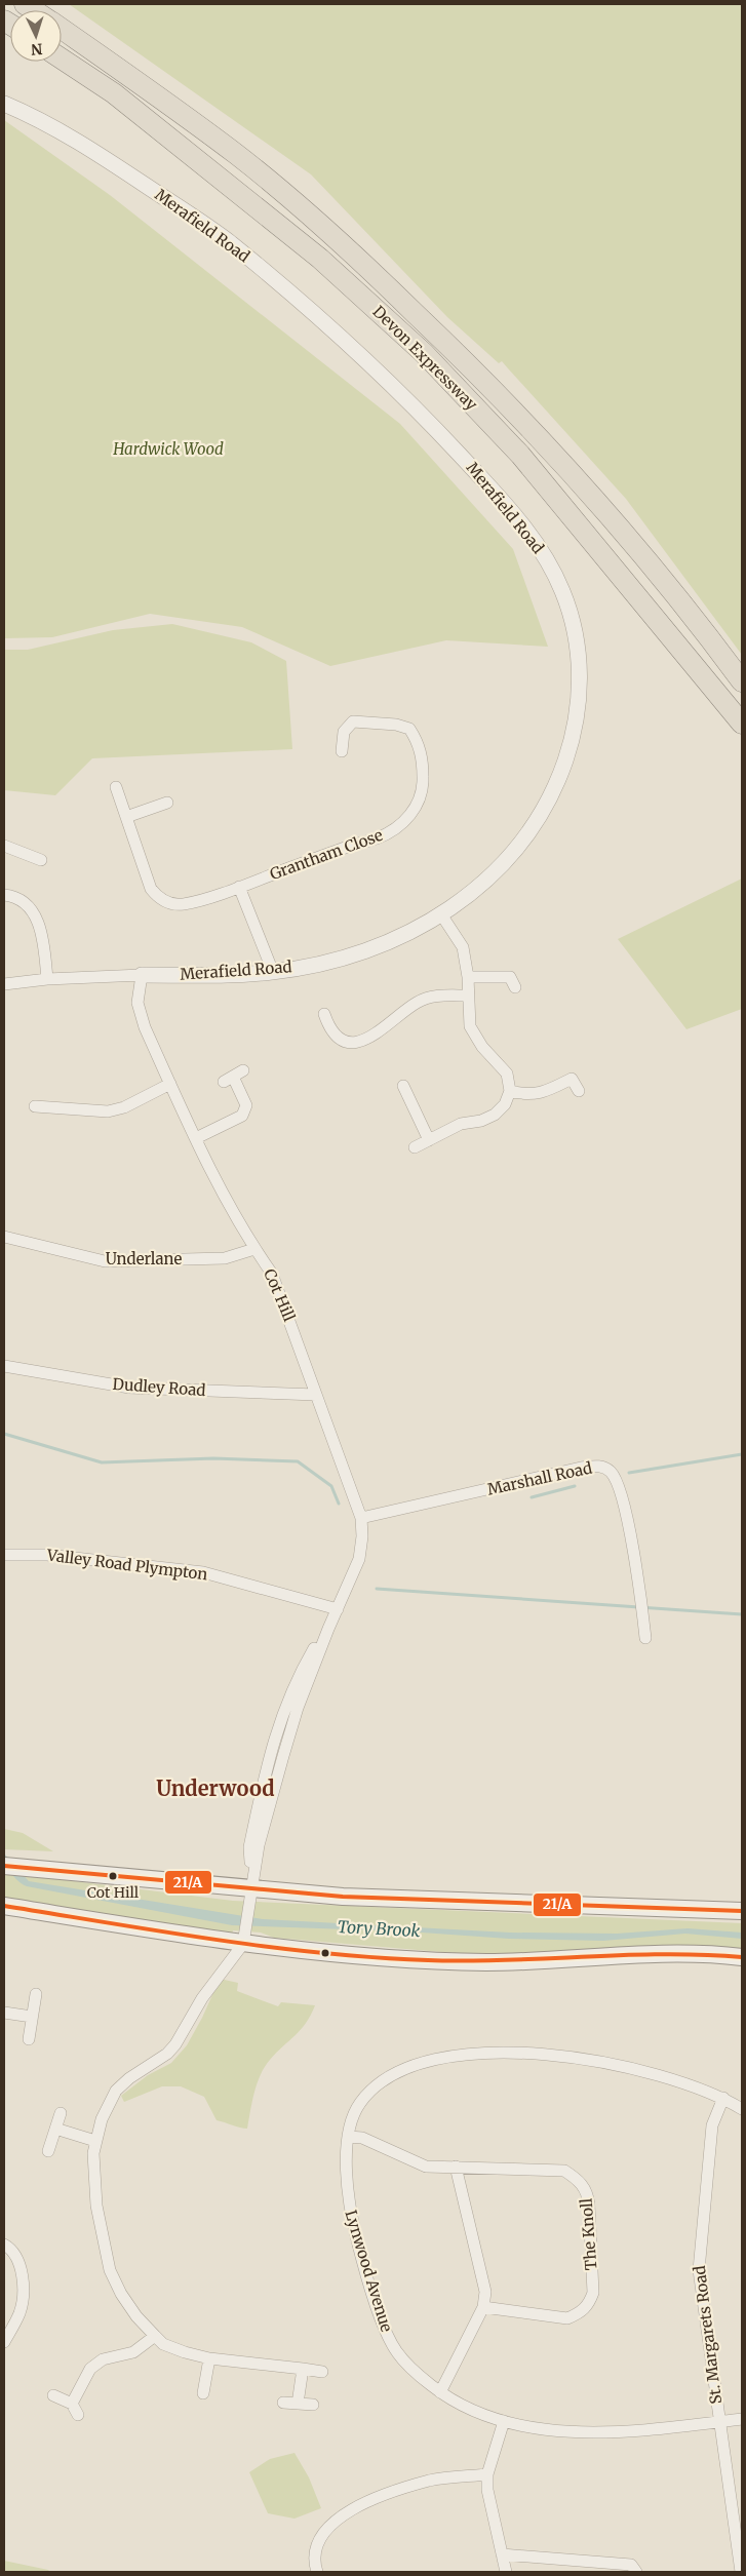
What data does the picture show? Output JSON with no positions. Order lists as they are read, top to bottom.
{
  "streets": {
    "highway": ["Devon Expressway"],
    "street": [
      "Merafield Road",
      "Grantham Close",
      "Underlane",
      "Cot Hill",
      "Dudley Road",
      "Marshall Road",
      "Valley Road Plympton",
      "The Knoll",
      "Lynwood Avenue",
      "St. Margarets Road"
    ]
  },
  "crossings": [
    ["Merafield Road", "Cot Hill"],
    ["Underlane", "Cot Hill"],
    ["Cot Hill", "Dudley Road"],
    ["Cot Hill", "Marshall Road"],
    ["Cot Hill", "Valley Road Plympton"],
    ["The Knoll", "Lynwood Avenue"],
    ["Lynwood Avenue", "St. Margarets Road"]
  ],
  "districts": ["Underwood"],
  "water": ["Tory Brook"],
  "parks": ["Hardwick Wood"],
  "places": ["Cot Hill"],
  "lines": ["transit line 21/A"],
  "north": "bottom"
}
